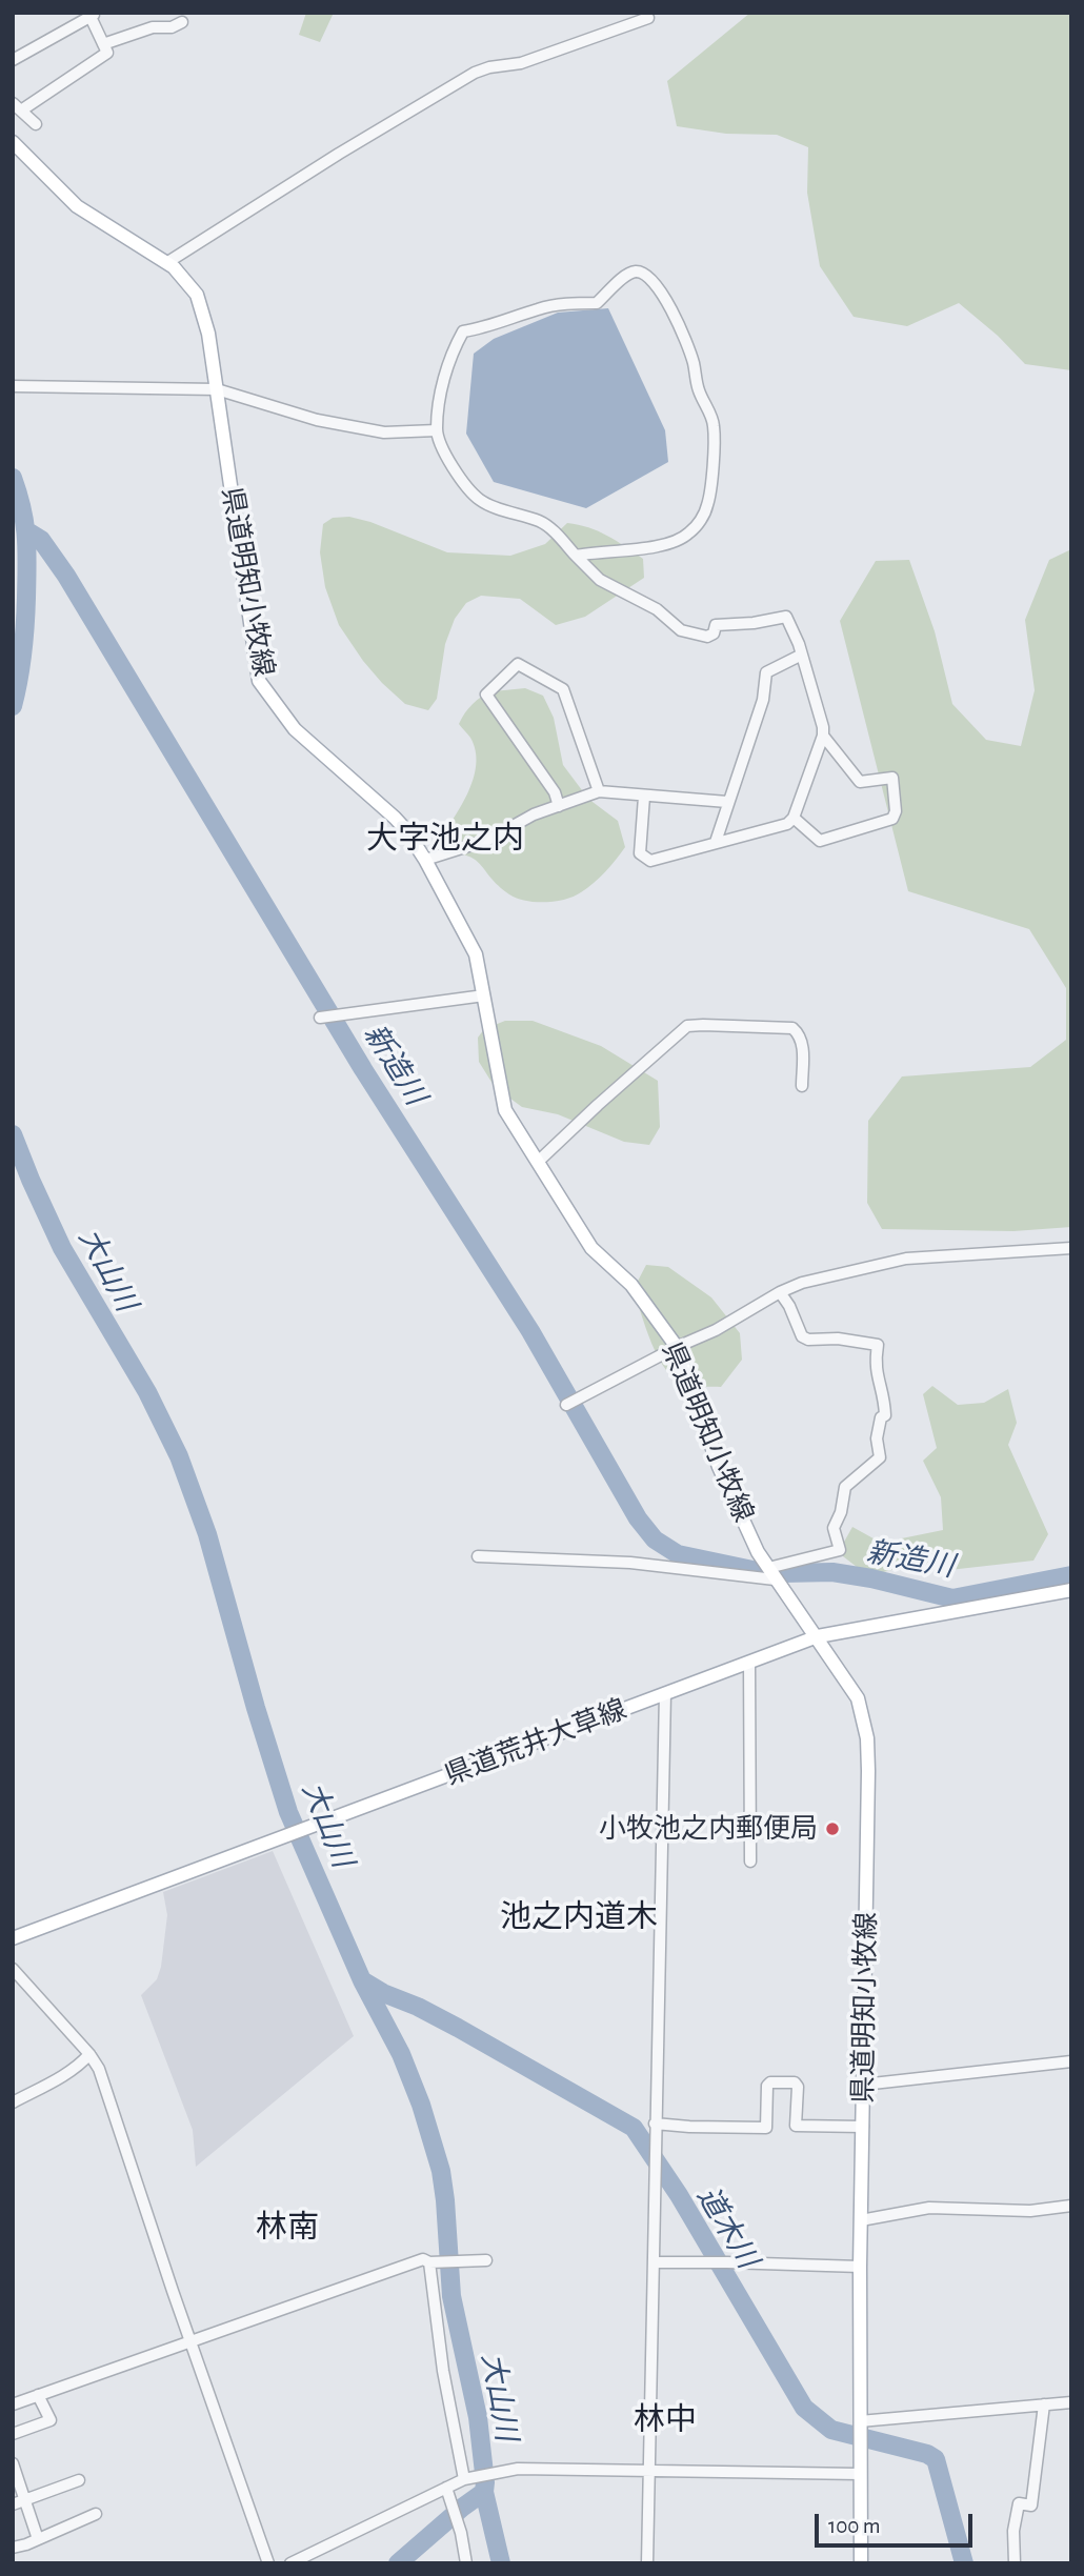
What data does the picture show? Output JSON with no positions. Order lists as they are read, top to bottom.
{
  "streets": {
    "main road": ["県道明知小牧線", "県道荒井大草線"]
  },
  "crossings": [
    ["県道明知小牧線", "県道荒井大草線"]
  ],
  "districts": [
    "大字池之内",
    "池之内道木",
    "林南",
    "林中"
  ],
  "water": ["新造川", "大山川", "道木川"],
  "places": ["小牧池之内郵便局"],
  "scale_bar": "100 m"
}
